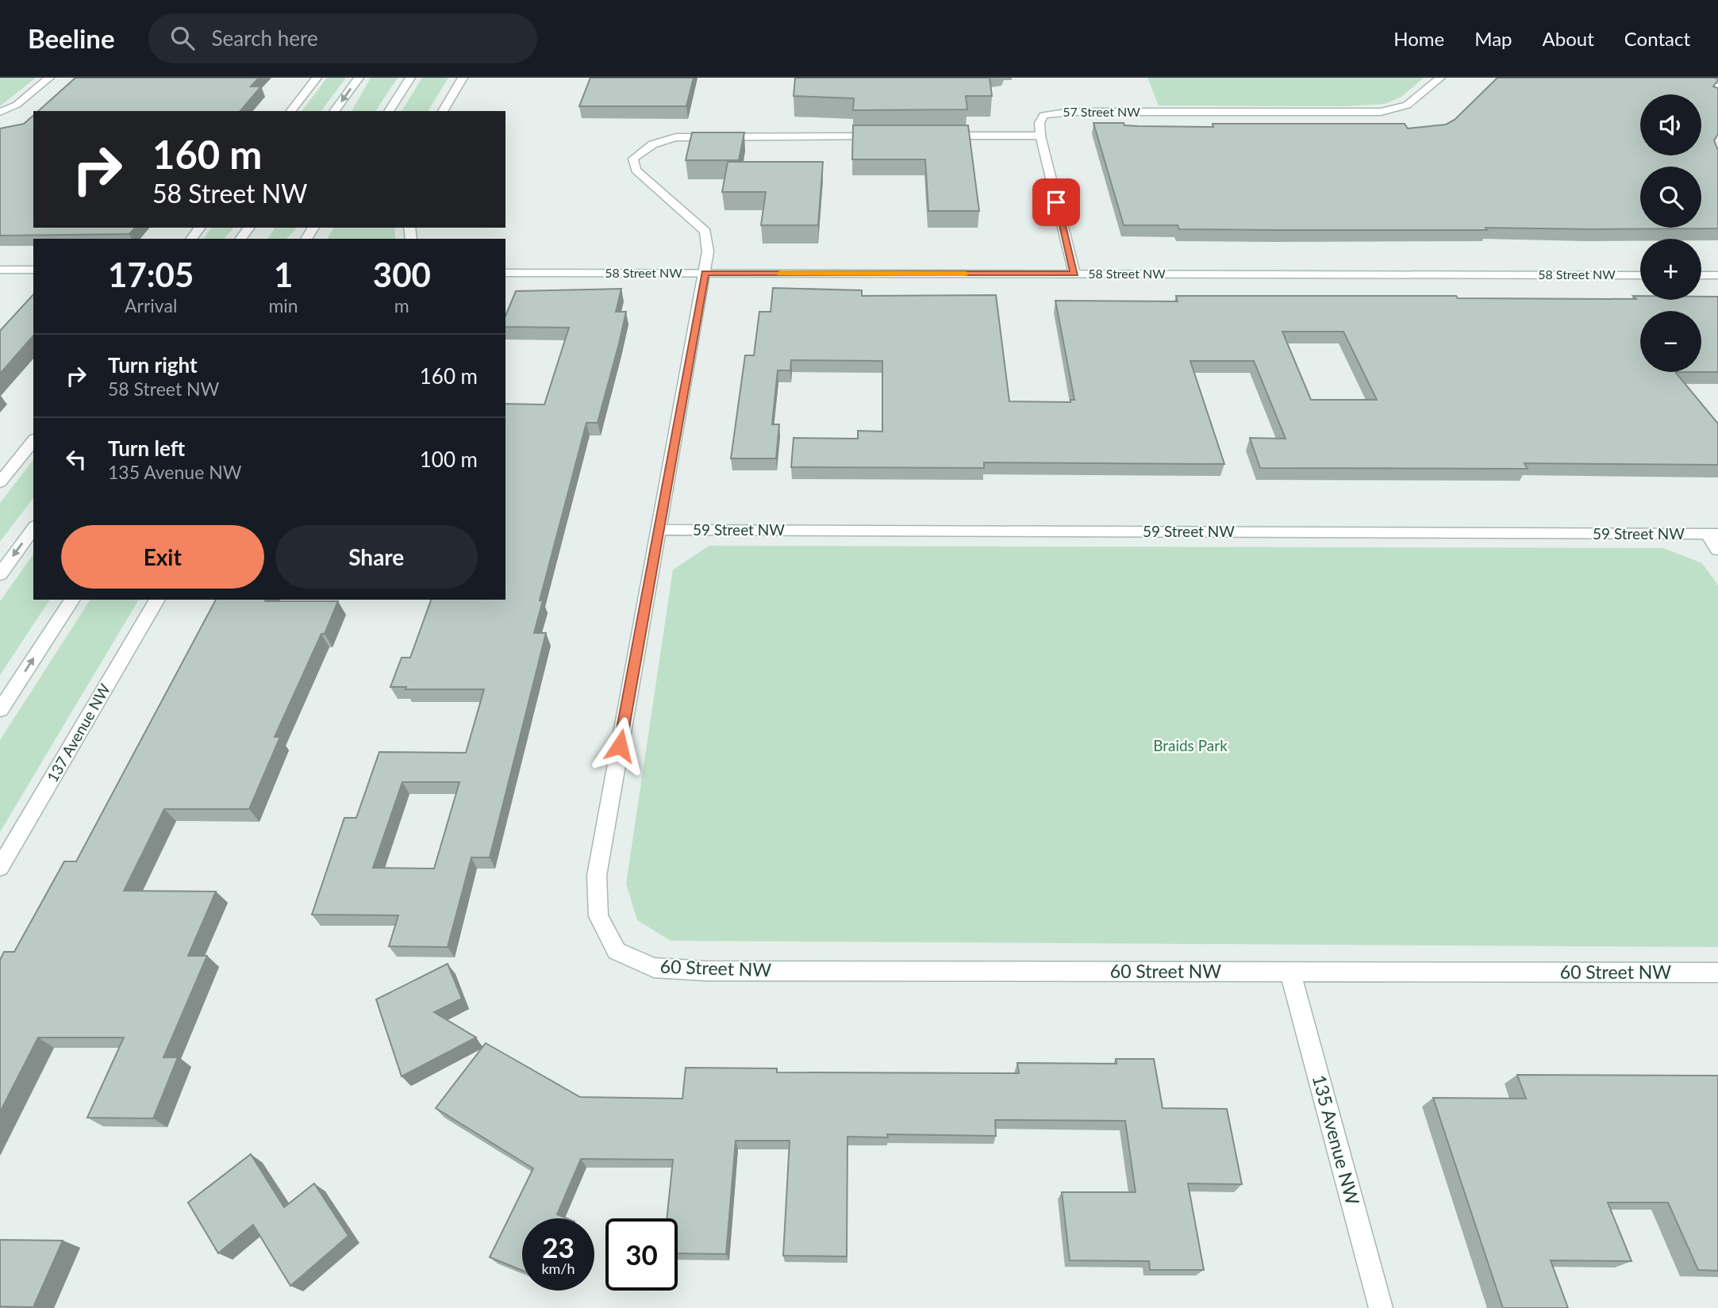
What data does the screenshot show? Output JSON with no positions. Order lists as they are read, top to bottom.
{
  "streets": {
    "street": [
      "57 Street NW",
      "58 Street NW",
      "59 Street NW",
      "137 Avenue NW",
      "60 Street NW",
      "135 Avenue NW"
    ]
  },
  "crossings": [
    ["59 Street NW", "60 Street NW"],
    ["60 Street NW", "135 Avenue NW"]
  ],
  "parks": ["Braids Park"],
  "page": {
    "header": "Beeline",
    "search": "Search here",
    "nav": [
      "Home",
      "Map",
      "About",
      "Contact"
    ],
    "map_buttons": ["+", "−"],
    "turn": ["160 m", "58 Street NW"],
    "eta": [
      "17:05",
      "Arrival",
      "1",
      "min",
      "300",
      "m"
    ],
    "list": [
      {
        "name": "Turn right",
        "note": "58 Street NW",
        "value": "160 m"
      },
      {
        "name": "Turn left",
        "note": "135 Avenue NW",
        "value": "100 m"
      }
    ],
    "buttons": ["Exit", "Share"],
    "speed": "23 km/h",
    "limit": "30"
  }
}
